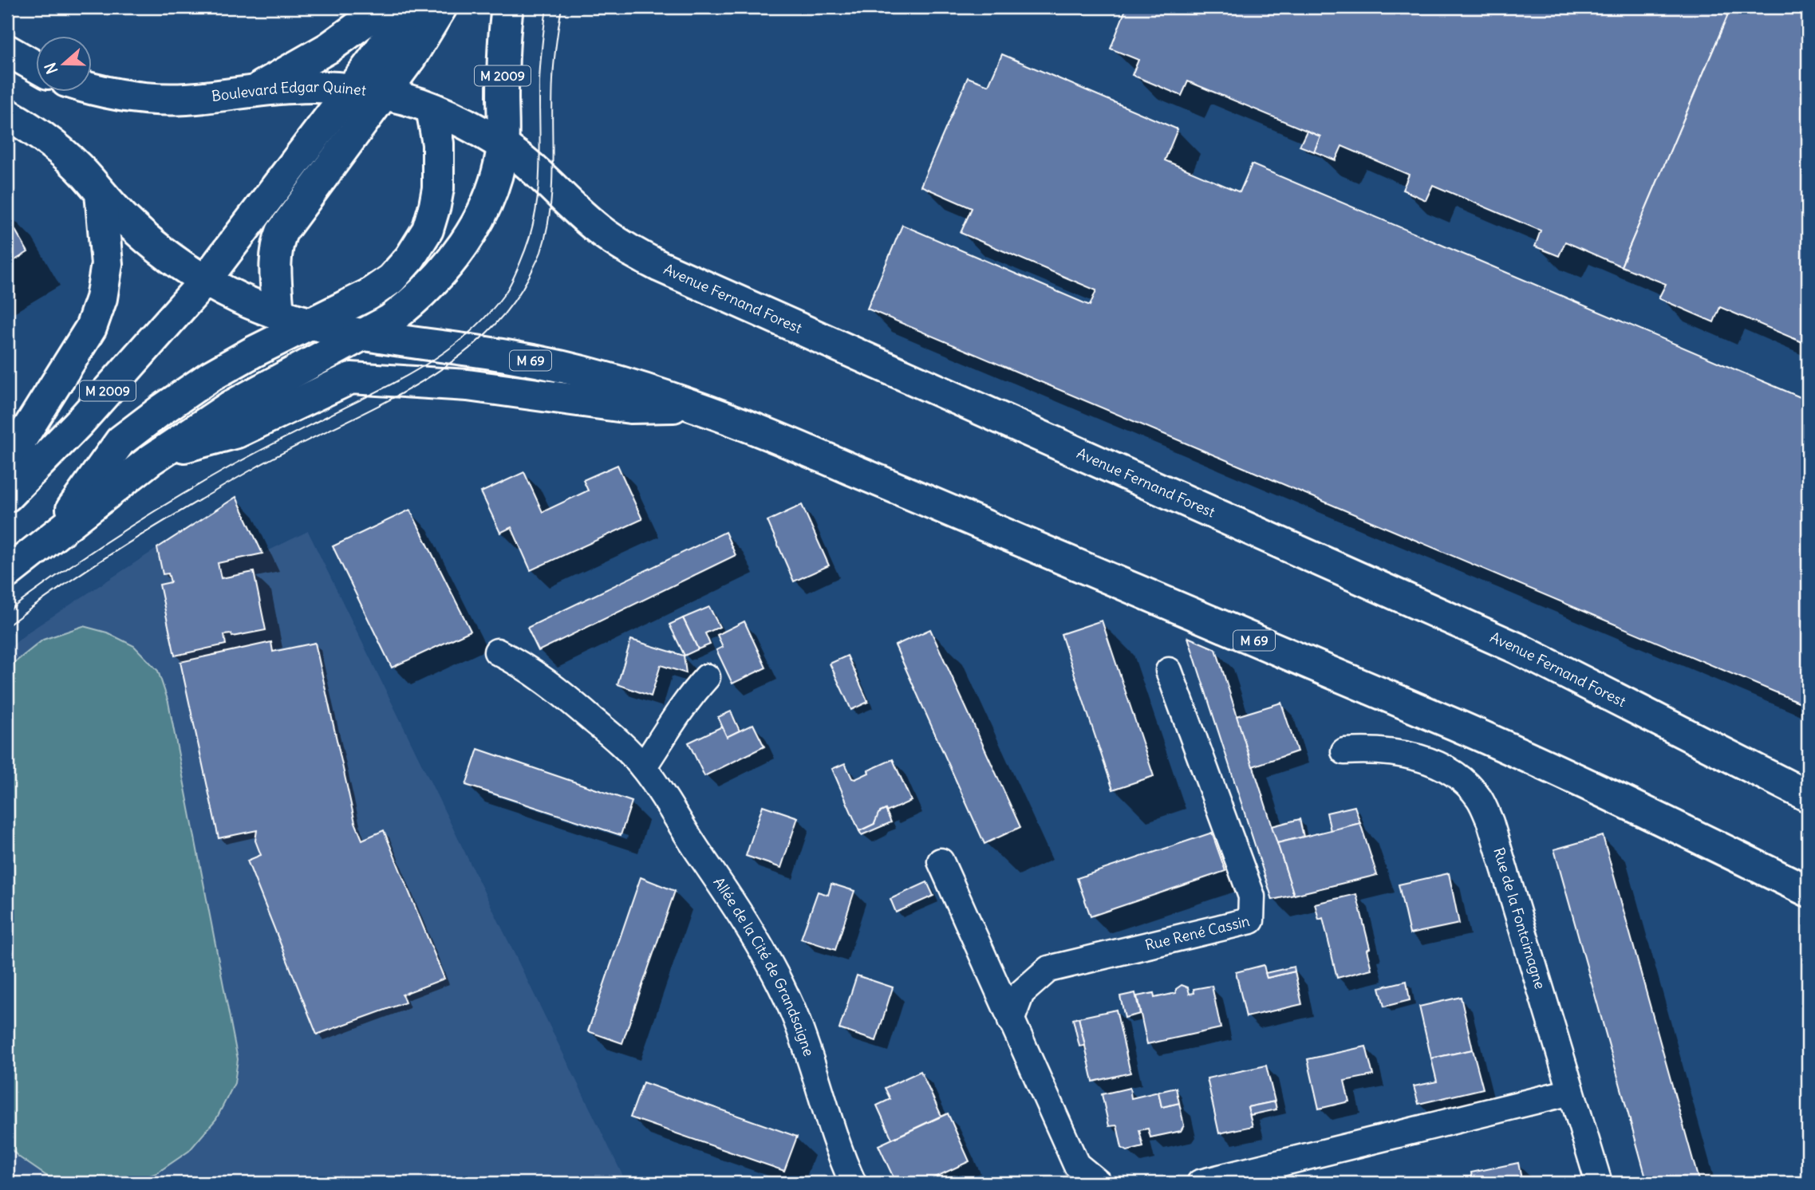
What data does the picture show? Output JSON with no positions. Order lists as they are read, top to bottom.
{
  "streets": {
    "main road": [
      "M 2009",
      "Boulevard Edgar Quinet",
      "Avenue Fernand Forest",
      "M 69"
    ],
    "street": ["Rue de la Fontcimagne", "Rue René Cassin", "Allée de la Cité de Grandsaigne"]
  },
  "crossings": [
    ["M 2009", "Boulevard Edgar Quinet"],
    ["M 2009", "Avenue Fernand Forest"],
    ["M 2009", "M 69"],
    ["Boulevard Edgar Quinet", "Avenue Fernand Forest"]
  ],
  "north": "left"
}
